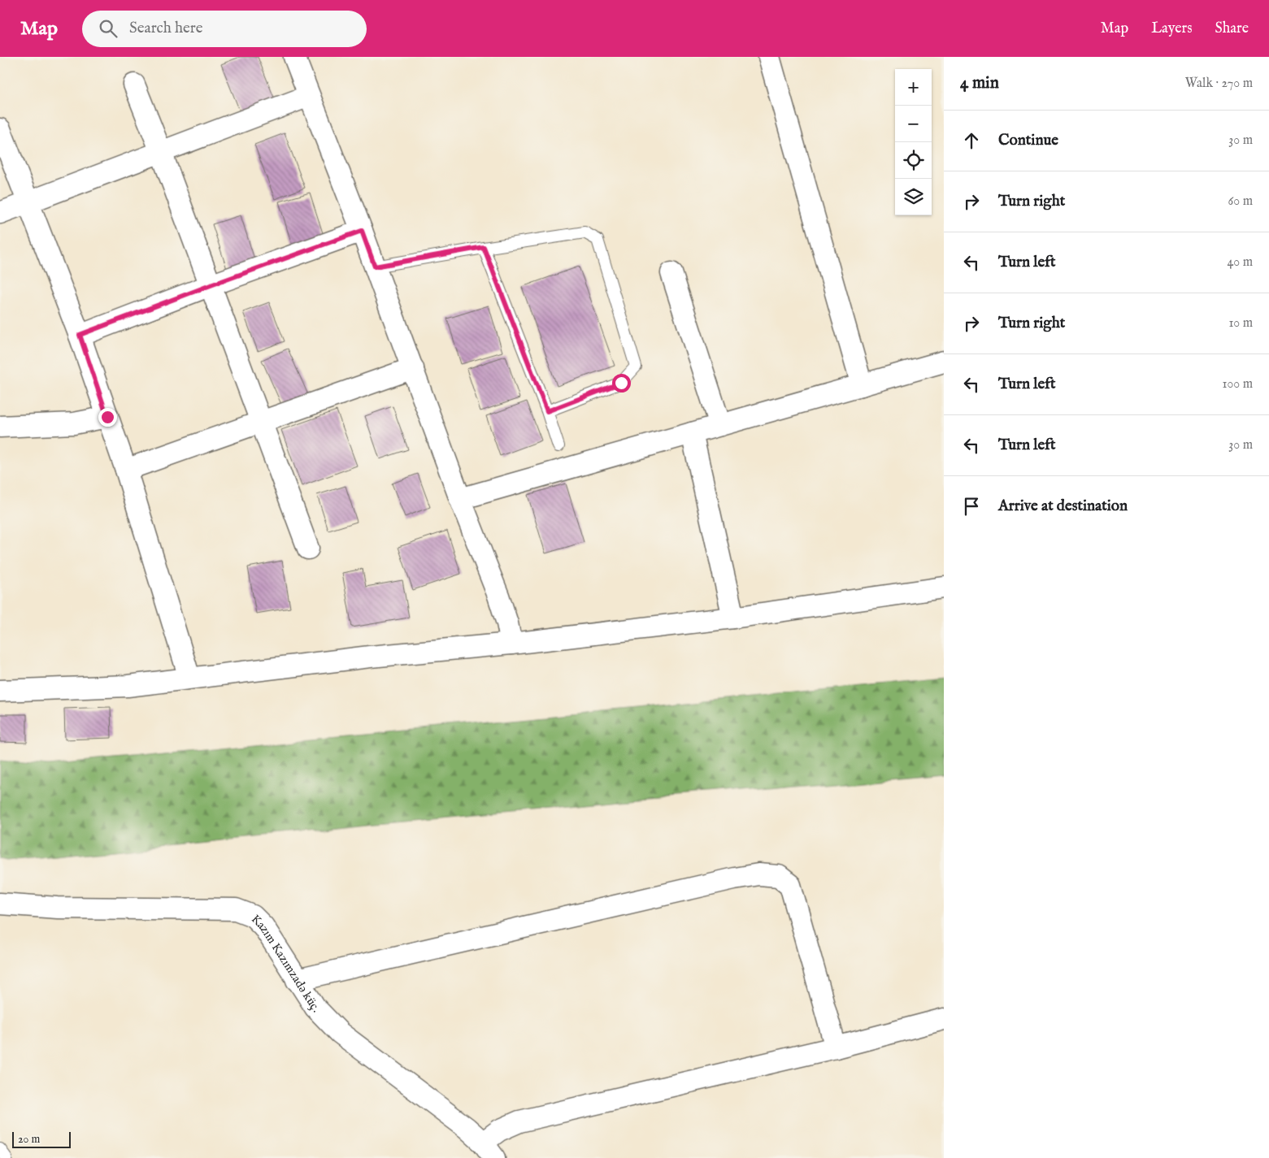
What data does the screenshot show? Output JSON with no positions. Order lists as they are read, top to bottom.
{
  "streets": {
    "street": ["Kazım Kazımzadə küç."]
  },
  "scale_bar": "20 m",
  "page": {
    "header": "Map",
    "search": "Search here",
    "nav": ["Map", "Layers", "Share"],
    "heading": ["4 min", "Walk · 270 m"],
    "map_buttons": ["+", "−"],
    "list": [
      ["Continue", "30 m"],
      ["Turn right", "60 m"],
      ["Turn left", "40 m"],
      ["Turn right", "10 m"],
      ["Turn left", "100 m"],
      ["Turn left", "30 m"],
      "Arrive at destination"
    ],
    "scale": "20 m"
  }
}
